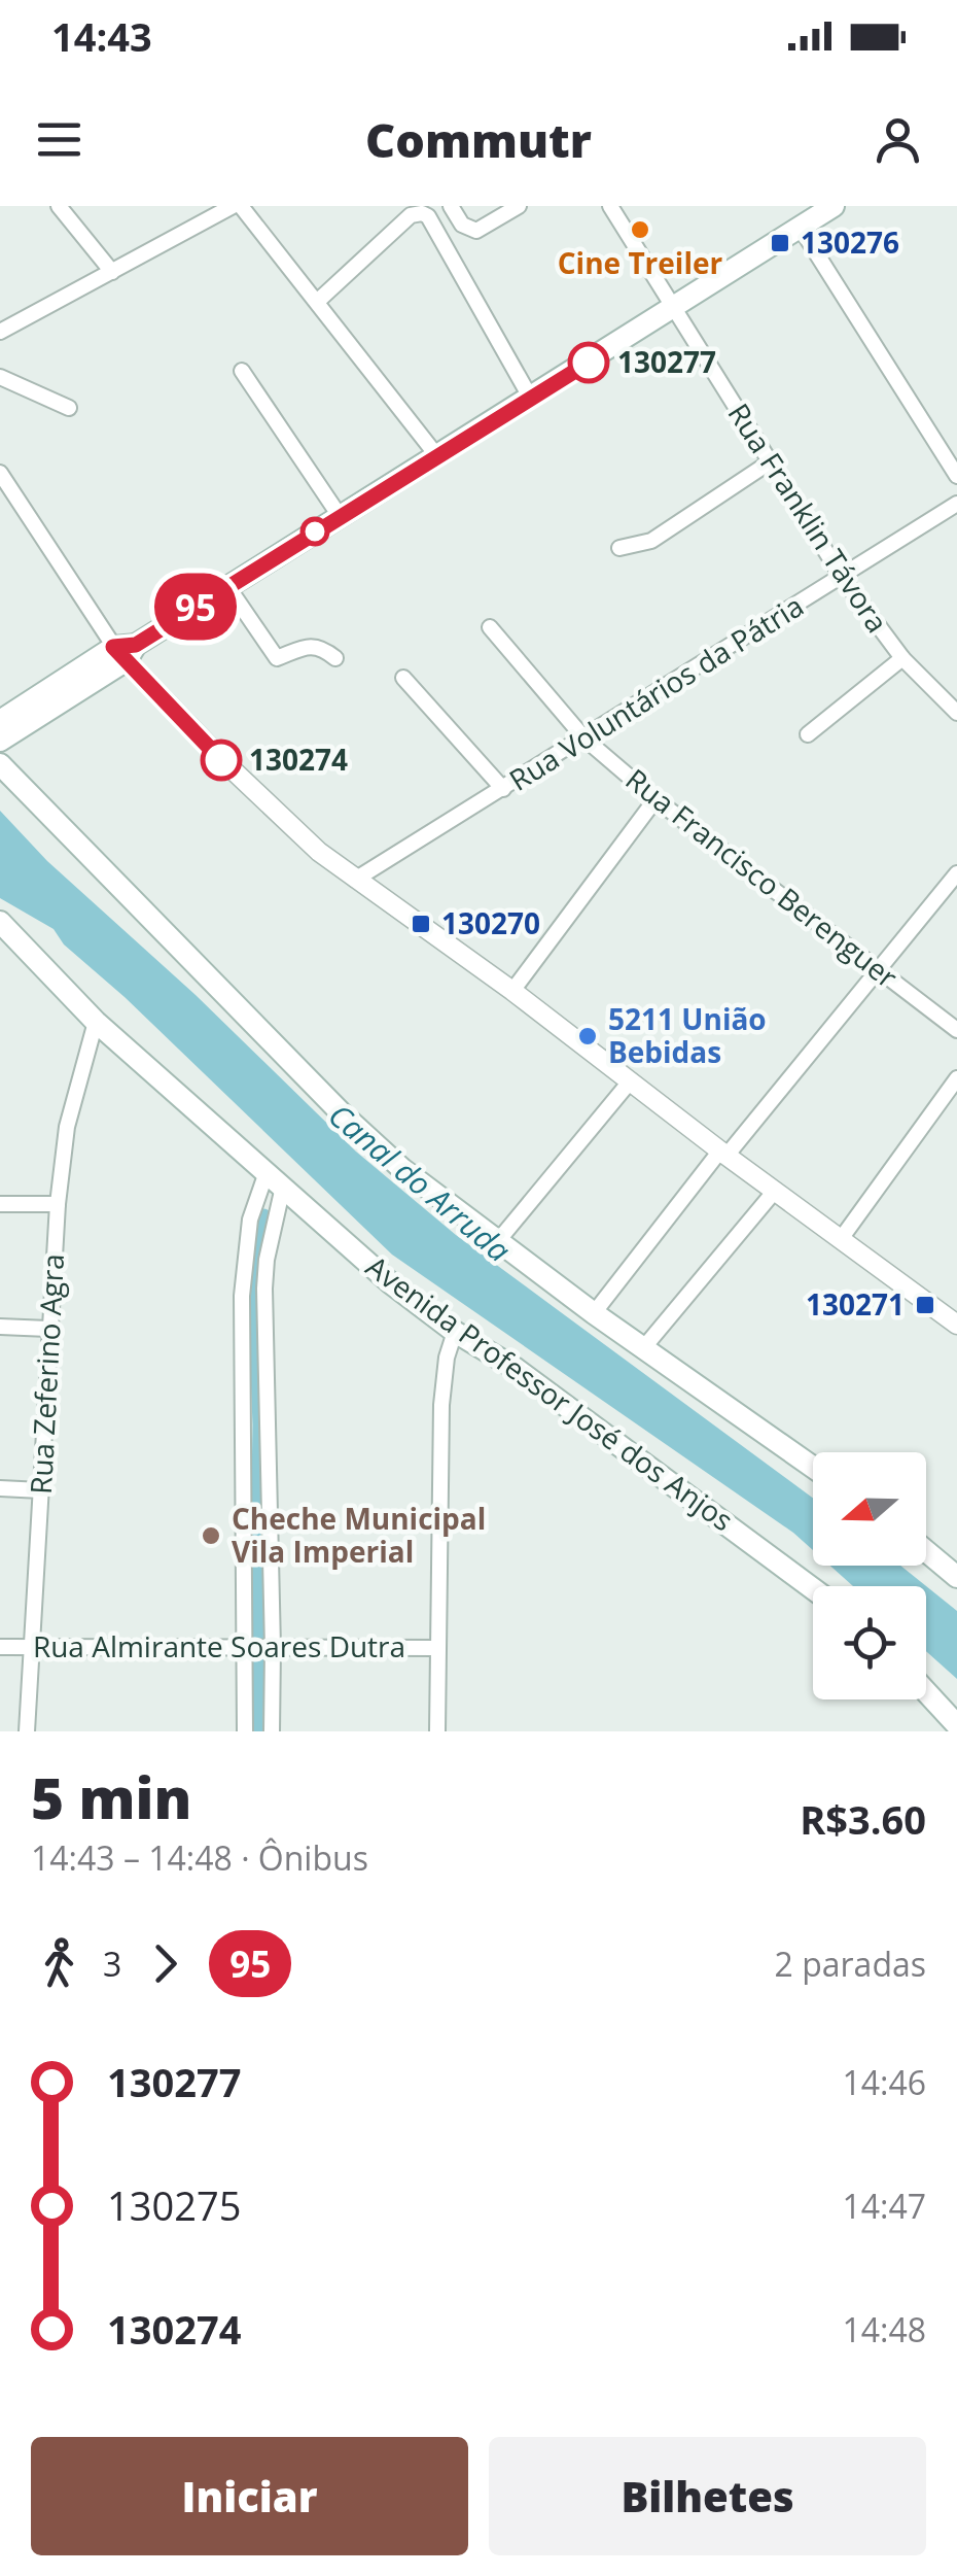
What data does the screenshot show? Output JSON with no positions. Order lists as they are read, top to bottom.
{
  "streets": {
    "main road": ["Avenida Professor José dos Anjos"],
    "street": [
      "Rua Franklin Távora",
      "Rua Voluntários da Pátria",
      "Rua Francisco Berenguer",
      "Rua Zeferino Agra",
      "Rua Almirante Soares Dutra"
    ]
  },
  "crossings": [
    ["Rua Franklin Távora", "Rua Voluntários da Pátria"],
    ["Rua Voluntários da Pátria", "Rua Francisco Berenguer"],
    ["Rua Zeferino Agra", "Avenida Professor José dos Anjos"],
    ["Rua Zeferino Agra", "Rua Almirante Soares Dutra"]
  ],
  "water": ["Canal do Arruda"],
  "places": {
    "other": [
      "Cine Treiler",
      "130277",
      "130274",
      "5211 União Bebidas",
      "Cheche Municipal Vila Imperial"
    ],
    "transit": ["130276", "130270", "130271"]
  },
  "lines": ["bus line 95"],
  "north": "left",
  "page": {
    "status": "14:43",
    "header": "Commutr",
    "on_map": "95",
    "heading": ["5 min", "14:43 – 14:48 · Ônibus", "R$3.60"],
    "legs": ["3", "95", "2 paradas"],
    "list": [
      {
        "name": "130277",
        "value": "14:46"
      },
      {
        "name": "130275",
        "value": "14:47"
      },
      {
        "name": "130274",
        "value": "14:48"
      }
    ],
    "buttons": ["Iniciar", "Bilhetes"]
  }
}
